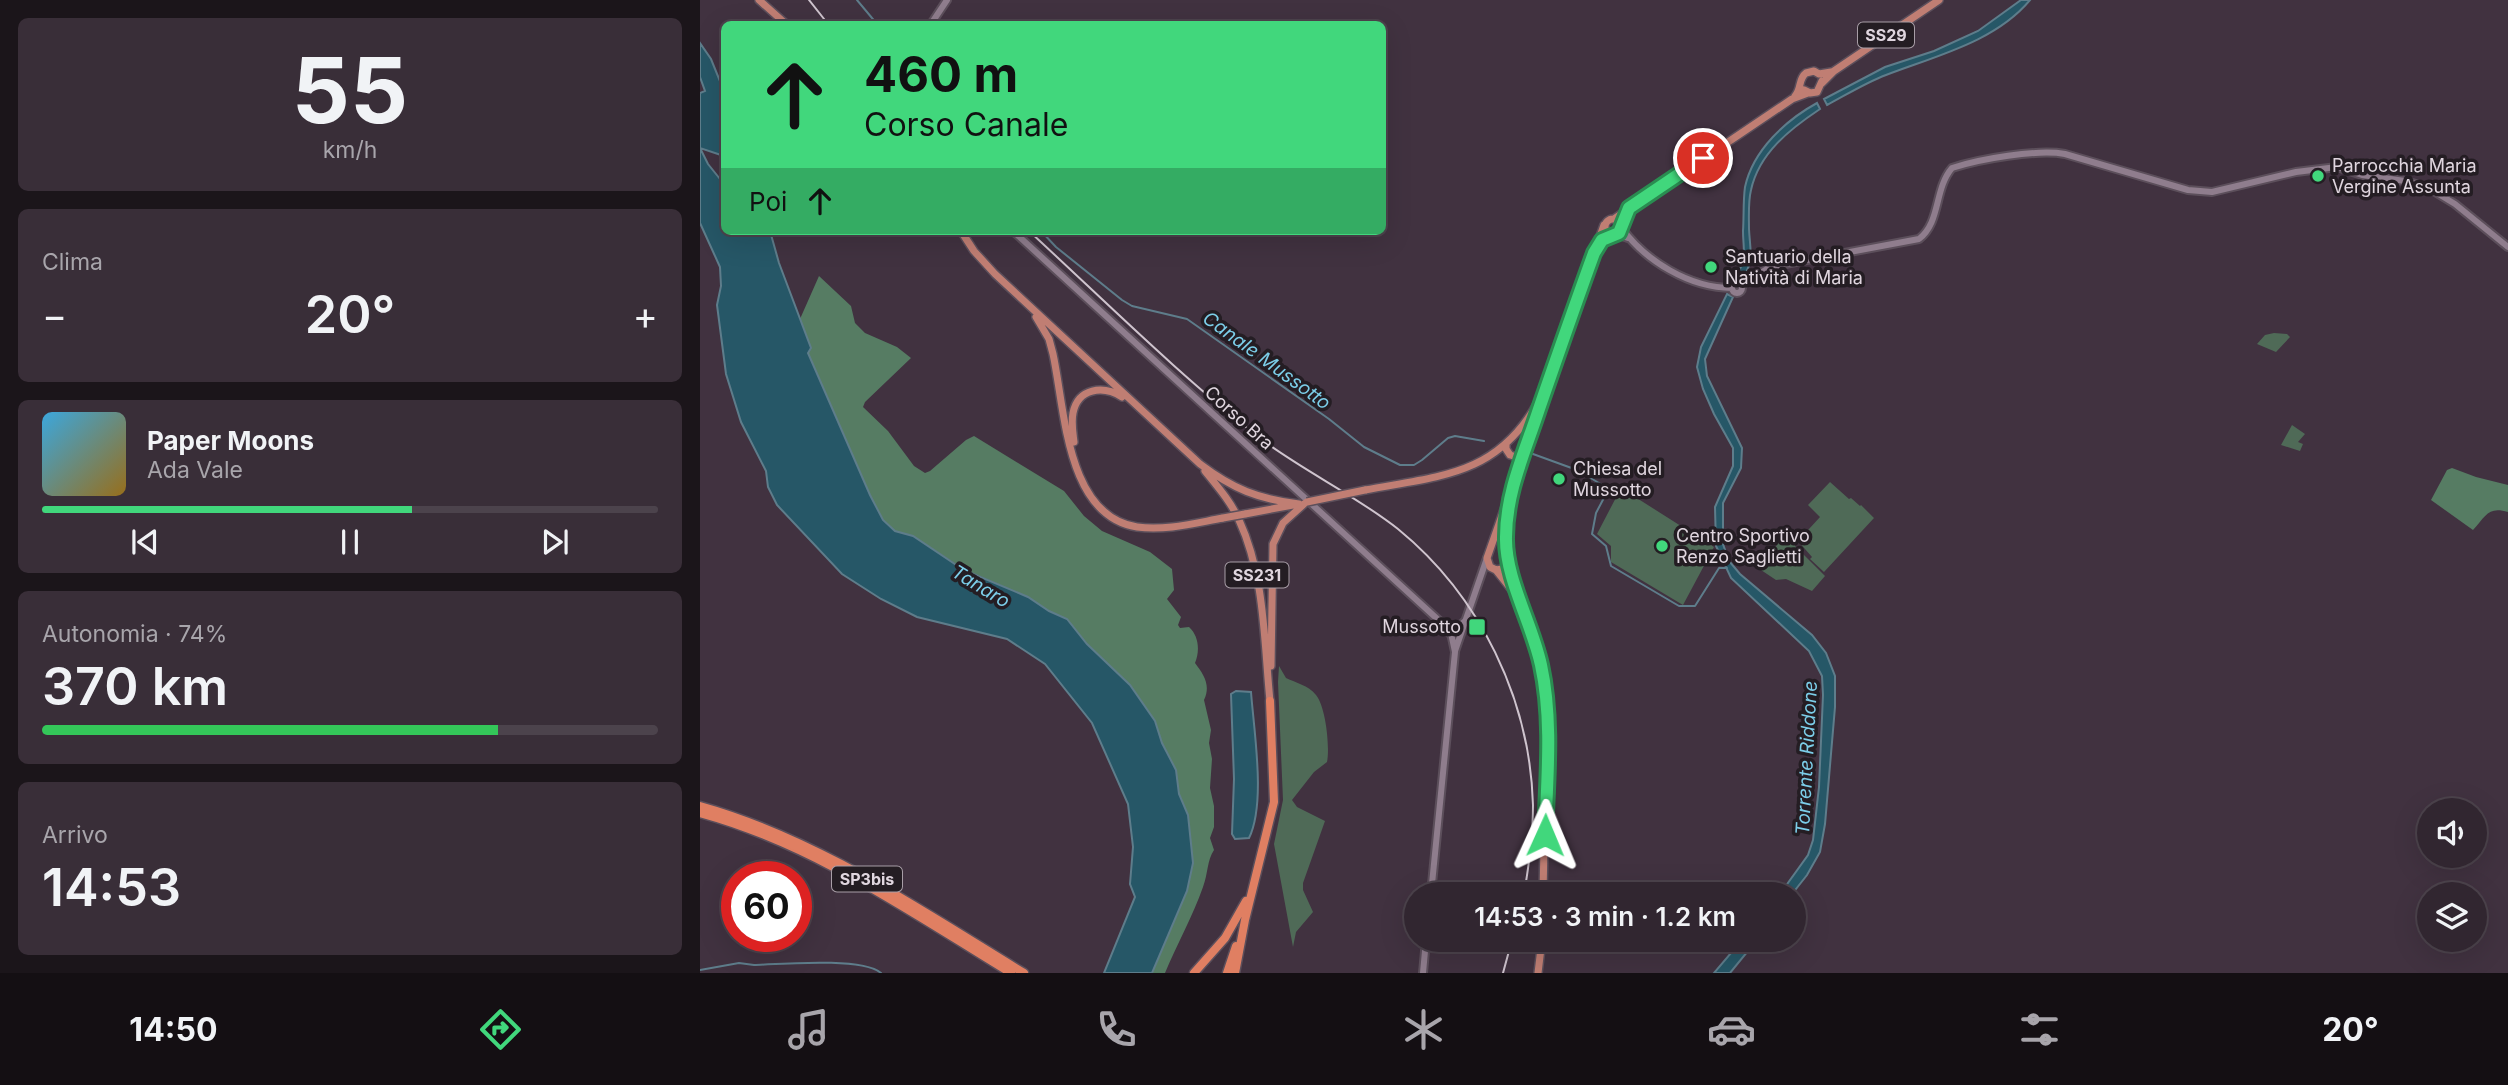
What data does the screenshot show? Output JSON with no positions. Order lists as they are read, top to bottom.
{
  "streets": {
    "highway": ["SS231", "SP3bis"],
    "main road": ["SS29", "Corso Bra"]
  },
  "water": ["Canale Mussotto", "Tanaro", "Torrente Riddone"],
  "places": {
    "other": [
      "Parrocchia Maria Vergine Assunta",
      "Santuario della Natività di Maria",
      "Chiesa del Mussotto",
      "Centro Sportivo Renzo Saglietti"
    ],
    "transit": ["Mussotto"]
  },
  "page": {
    "tile": [
      ["55", "km/h"],
      "Clima",
      ["Autonomia · 74%", "370 km"],
      ["Arrivo", "14:53"]
    ],
    "turn": ["460 m", "Corso Canale"],
    "then": "Poi",
    "heat": ["−", "20°", "+"],
    "song": ["Paper Moons", "Ada Vale"],
    "limit": "60",
    "trip": "14:53 · 3 min · 1.2 km",
    "tabs": ["14:50", "20°"]
  }
}
